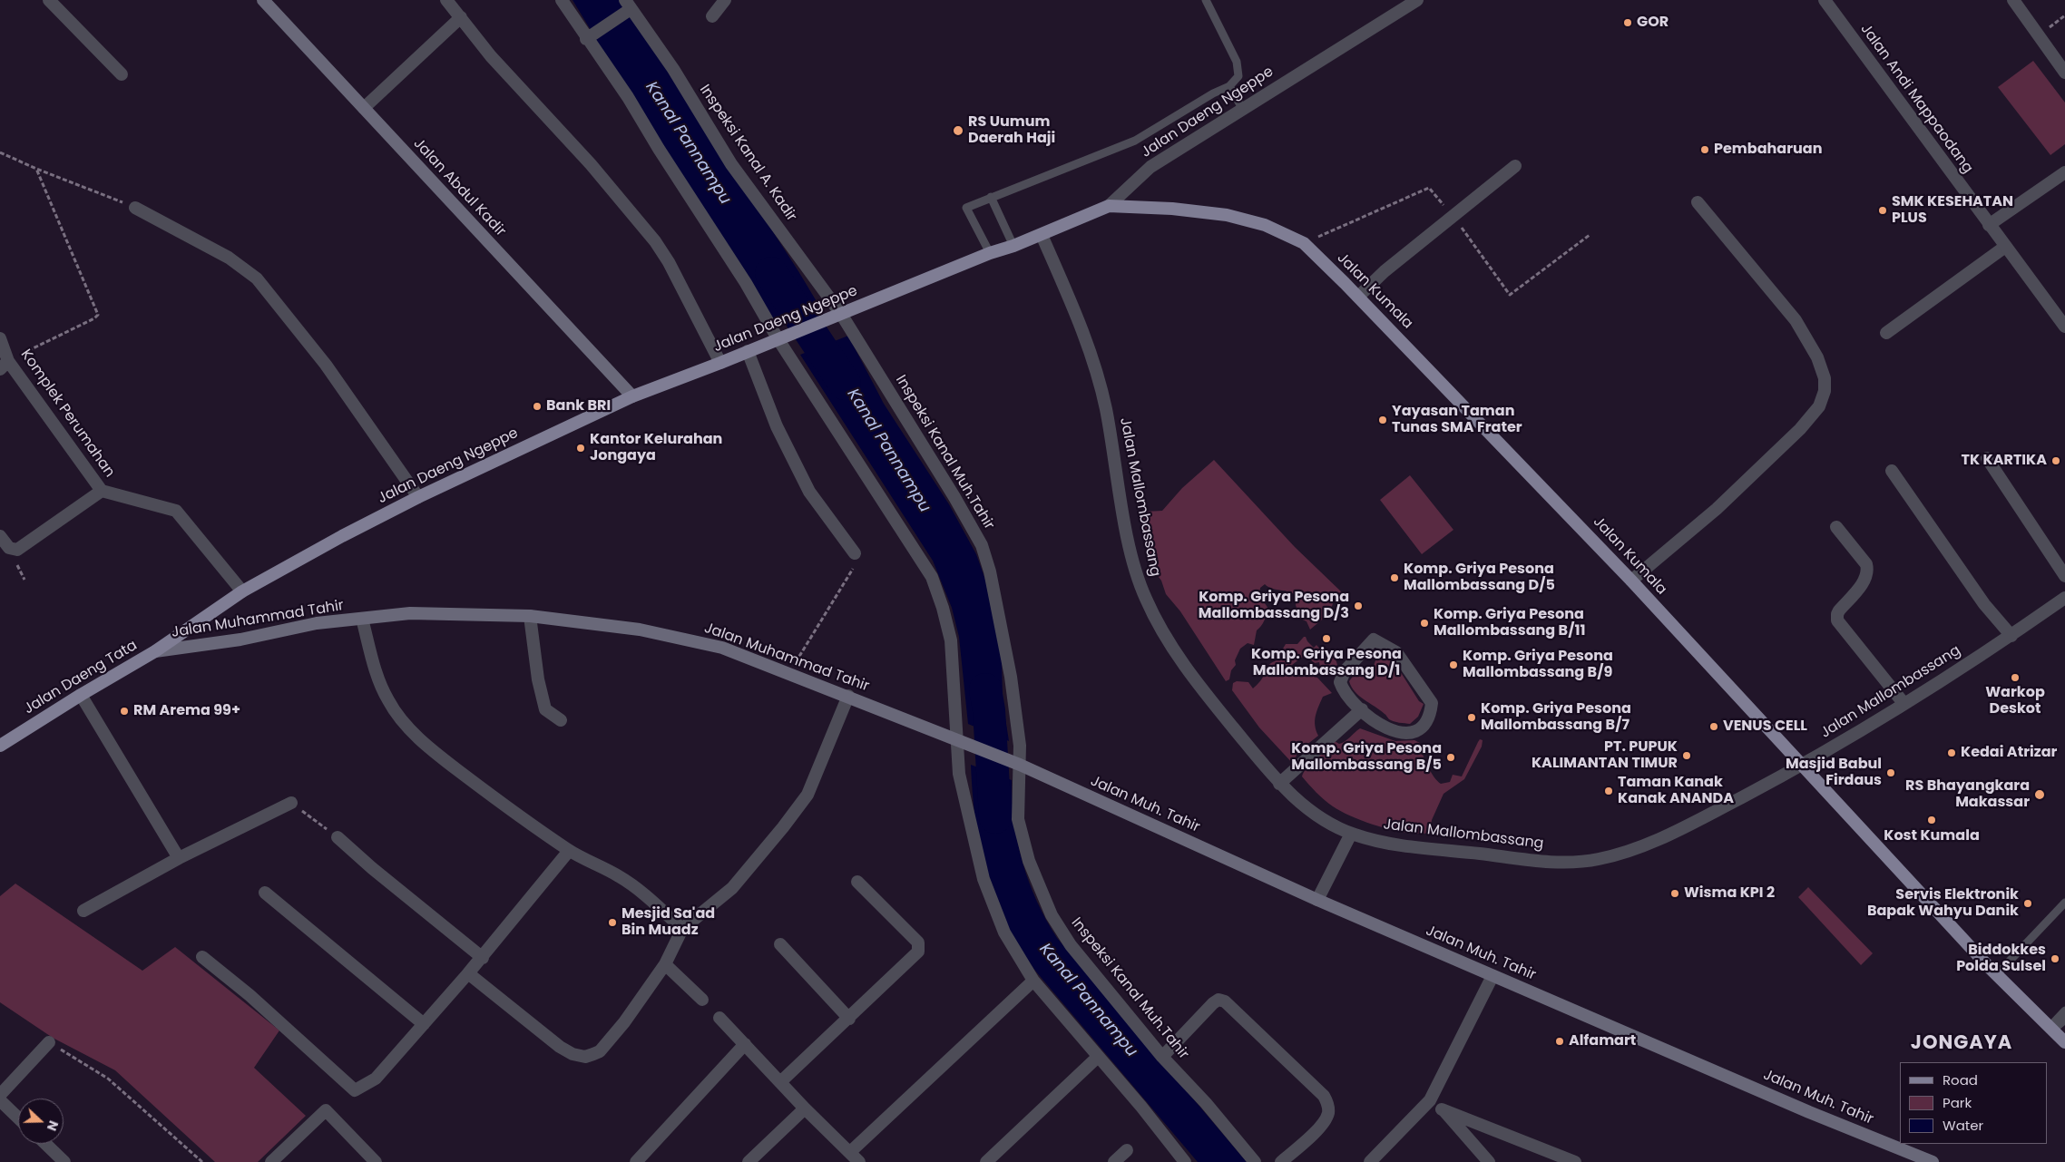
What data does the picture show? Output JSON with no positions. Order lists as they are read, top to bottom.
{
  "streets": {
    "main road": [
      "Jalan Daeng Ngeppe",
      "Jalan Abdul Kadir",
      "Jalan Kumala",
      "Jalan Muhammad Tahir",
      "Jalan Daeng Tata",
      "Jalan Muh. Tahir"
    ],
    "street": [
      "Jalan Andi Mappaodang",
      "Inspeksi Kanal A. Kadir",
      "Komplek Perumahan",
      "Inspeksi Kanal Muh.Tahir",
      "Jalan Mallombassang"
    ]
  },
  "crossings": [
    ["Jalan Daeng Ngeppe", "Inspeksi Kanal A. Kadir"],
    ["Jalan Daeng Ngeppe", "Jalan Abdul Kadir"],
    ["Jalan Daeng Ngeppe", "Jalan Kumala"],
    ["Jalan Daeng Ngeppe", "Komplek Perumahan"],
    ["Jalan Daeng Ngeppe", "Inspeksi Kanal Muh.Tahir"],
    ["Jalan Daeng Ngeppe", "Jalan Mallombassang"],
    ["Jalan Daeng Ngeppe", "Jalan Muhammad Tahir"],
    ["Jalan Daeng Ngeppe", "Jalan Daeng Tata"],
    ["Inspeksi Kanal A. Kadir", "Inspeksi Kanal Muh.Tahir"],
    ["Jalan Kumala", "Jalan Mallombassang"],
    ["Inspeksi Kanal Muh.Tahir", "Jalan Muhammad Tahir"],
    ["Inspeksi Kanal Muh.Tahir", "Jalan Muh. Tahir"],
    ["Jalan Muhammad Tahir", "Jalan Daeng Tata"],
    ["Jalan Muhammad Tahir", "Jalan Muh. Tahir"]
  ],
  "districts": ["JONGAYA"],
  "water": ["Kanal Pannampu"],
  "places": [
    "GOR",
    "RS Uumum Daerah Haji",
    "Pembaharuan",
    "SMK KESEHATAN PLUS",
    "Bank BRI",
    "Yayasan Taman Tunas SMA Frater",
    "Kantor Kelurahan Jongaya",
    "TK KARTIKA",
    "Komp. Griya Pesona Mallombassang D/5",
    "Komp. Griya Pesona Mallombassang D/3",
    "Komp. Griya Pesona Mallombassang B/11",
    "Komp. Griya Pesona Mallombassang D/1",
    "Komp. Griya Pesona Mallombassang B/9",
    "Warkop Deskot",
    "RM Arema 99+",
    "Komp. Griya Pesona Mallombassang B/7",
    "VENUS CELL",
    "Kedai Atrizar",
    "PT. PUPUK KALIMANTAN TIMUR",
    "Komp. Griya Pesona Mallombassang B/5",
    "Masjid Babul Firdaus",
    "Taman Kanak Kanak ANANDA",
    "RS Bhayangkara Makassar",
    "Kost Kumala",
    "Wisma KPI 2",
    "Servis Elektronik Bapak Wahyu Danik",
    "Mesjid Sa'ad Bin Muadz",
    "Biddokkes Polda Sulsel",
    "Alfamart"
  ],
  "legend": ["Road", "Park", "Water"],
  "north": "right"
}
